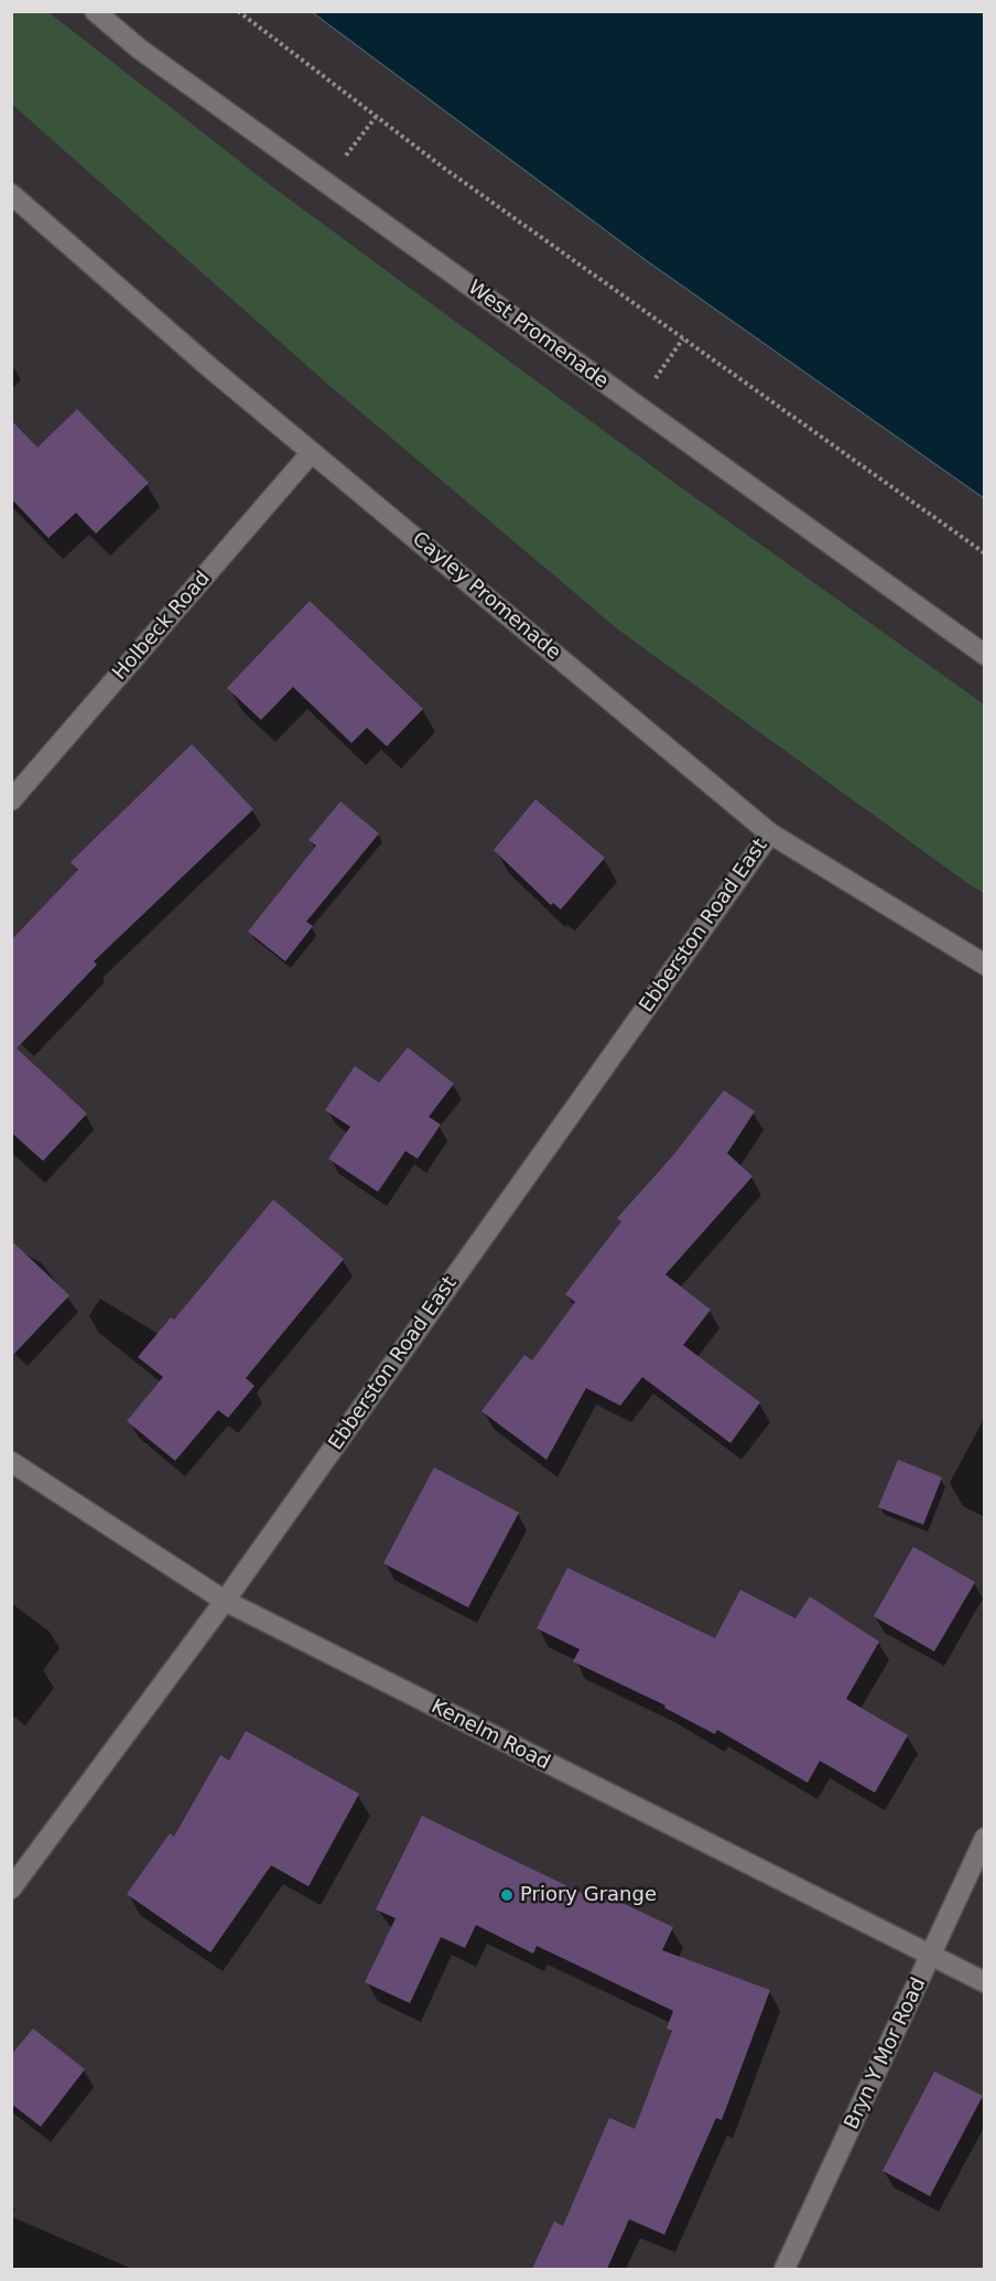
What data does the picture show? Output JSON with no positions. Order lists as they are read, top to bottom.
{
  "streets": {
    "street": [
      "West Promenade",
      "Cayley Promenade",
      "Holbeck Road",
      "Ebberston Road East",
      "Kenelm Road",
      "Bryn Y Mor Road"
    ]
  },
  "crossings": [
    ["Cayley Promenade", "Holbeck Road"],
    ["Cayley Promenade", "Ebberston Road East"],
    ["Ebberston Road East", "Kenelm Road"],
    ["Kenelm Road", "Bryn Y Mor Road"]
  ],
  "places": ["Priory Grange"]
}
